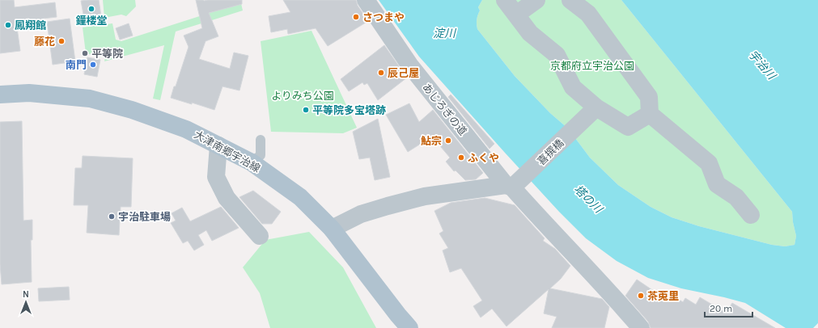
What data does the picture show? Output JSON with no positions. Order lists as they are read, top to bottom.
{
  "streets": {
    "main road": ["大津南郷宇治線"],
    "street": ["あじろぎの道", "喜撰橋"]
  },
  "crossings": [
    ["あじろぎの道", "喜撰橋"]
  ],
  "water": ["淀川", "宇治川", "塔の川"],
  "parks": ["京都府立宇治公園", "よりみち公園"],
  "places": [
    "鐘楼堂",
    "さつまや",
    "鳳翔館",
    "藤花",
    "平等院",
    "南門",
    "辰己屋",
    "平等院多宝塔跡",
    "鮎宗",
    "ふくや",
    "宇治駐車場",
    "茶莵里"
  ],
  "scale_bar": "20 m",
  "north": "top"
}
